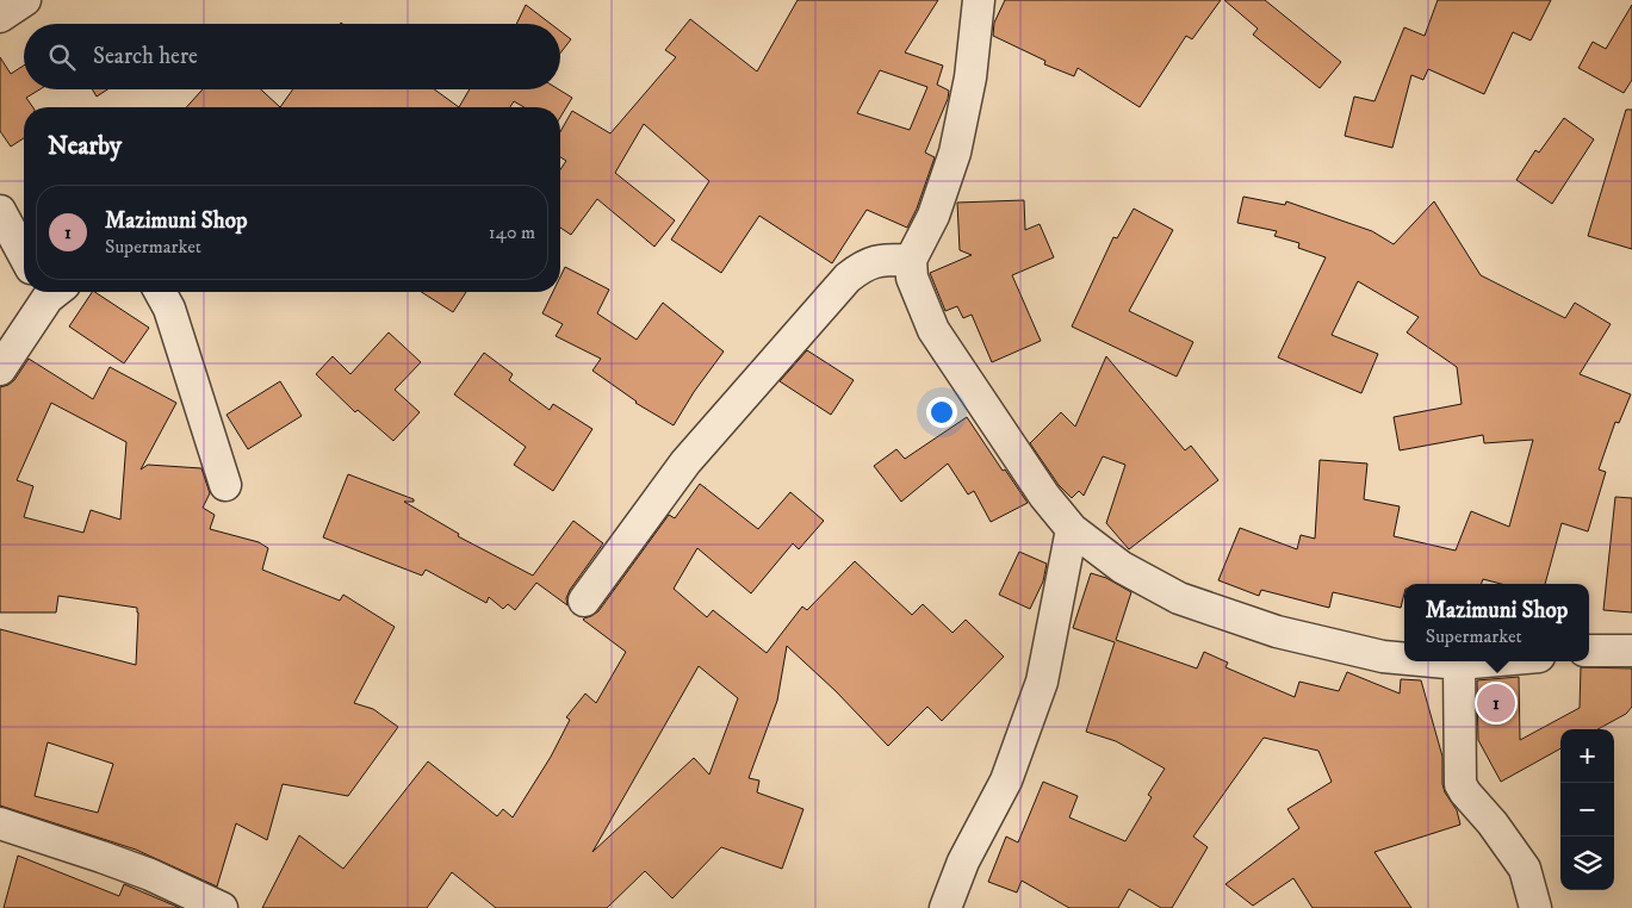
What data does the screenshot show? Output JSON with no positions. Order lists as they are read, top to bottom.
{
  "page": {
    "search": "Search here",
    "heading": "Nearby",
    "list": [
      {
        "mark": "1",
        "name": "Mazimuni Shop",
        "note": "Supermarket",
        "value": "140 m"
      }
    ],
    "popup": ["Mazimuni Shop", "Supermarket"],
    "pins": "1",
    "map_buttons": ["+", "−"]
  }
}
